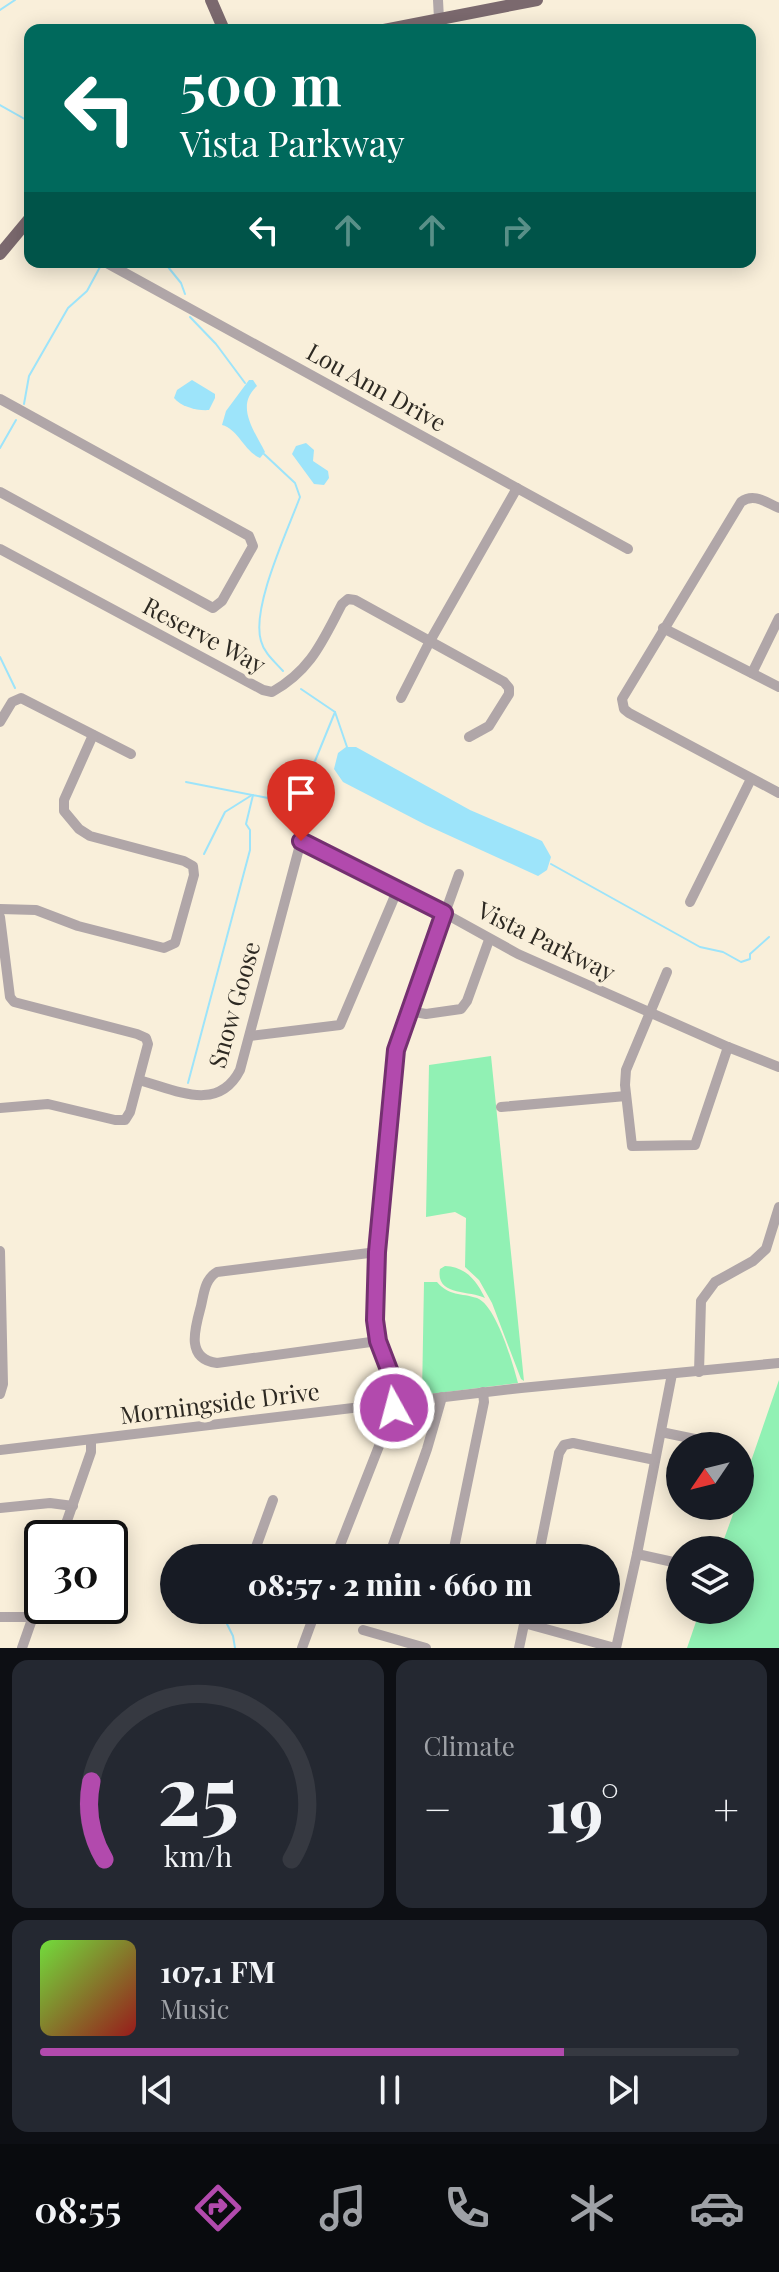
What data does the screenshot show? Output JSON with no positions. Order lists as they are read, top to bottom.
{
  "streets": {
    "street": [
      "Lou Ann Drive",
      "Reserve Way",
      "Vista Parkway",
      "Snow Goose",
      "Morningside Drive"
    ]
  },
  "crossings": [
    ["Vista Parkway", "Snow Goose"]
  ],
  "north": "bottom left",
  "page": {
    "turn": ["500 m", "Vista Parkway"],
    "limit": "30",
    "trip": "08:57 · 2 min · 660 m",
    "tile": "Climate",
    "heat": ["−", "19°", "+"],
    "song": ["107.1 FM", "Music"],
    "tabs": "08:55",
    "gauge": ["25", "km/h"]
  }
}
